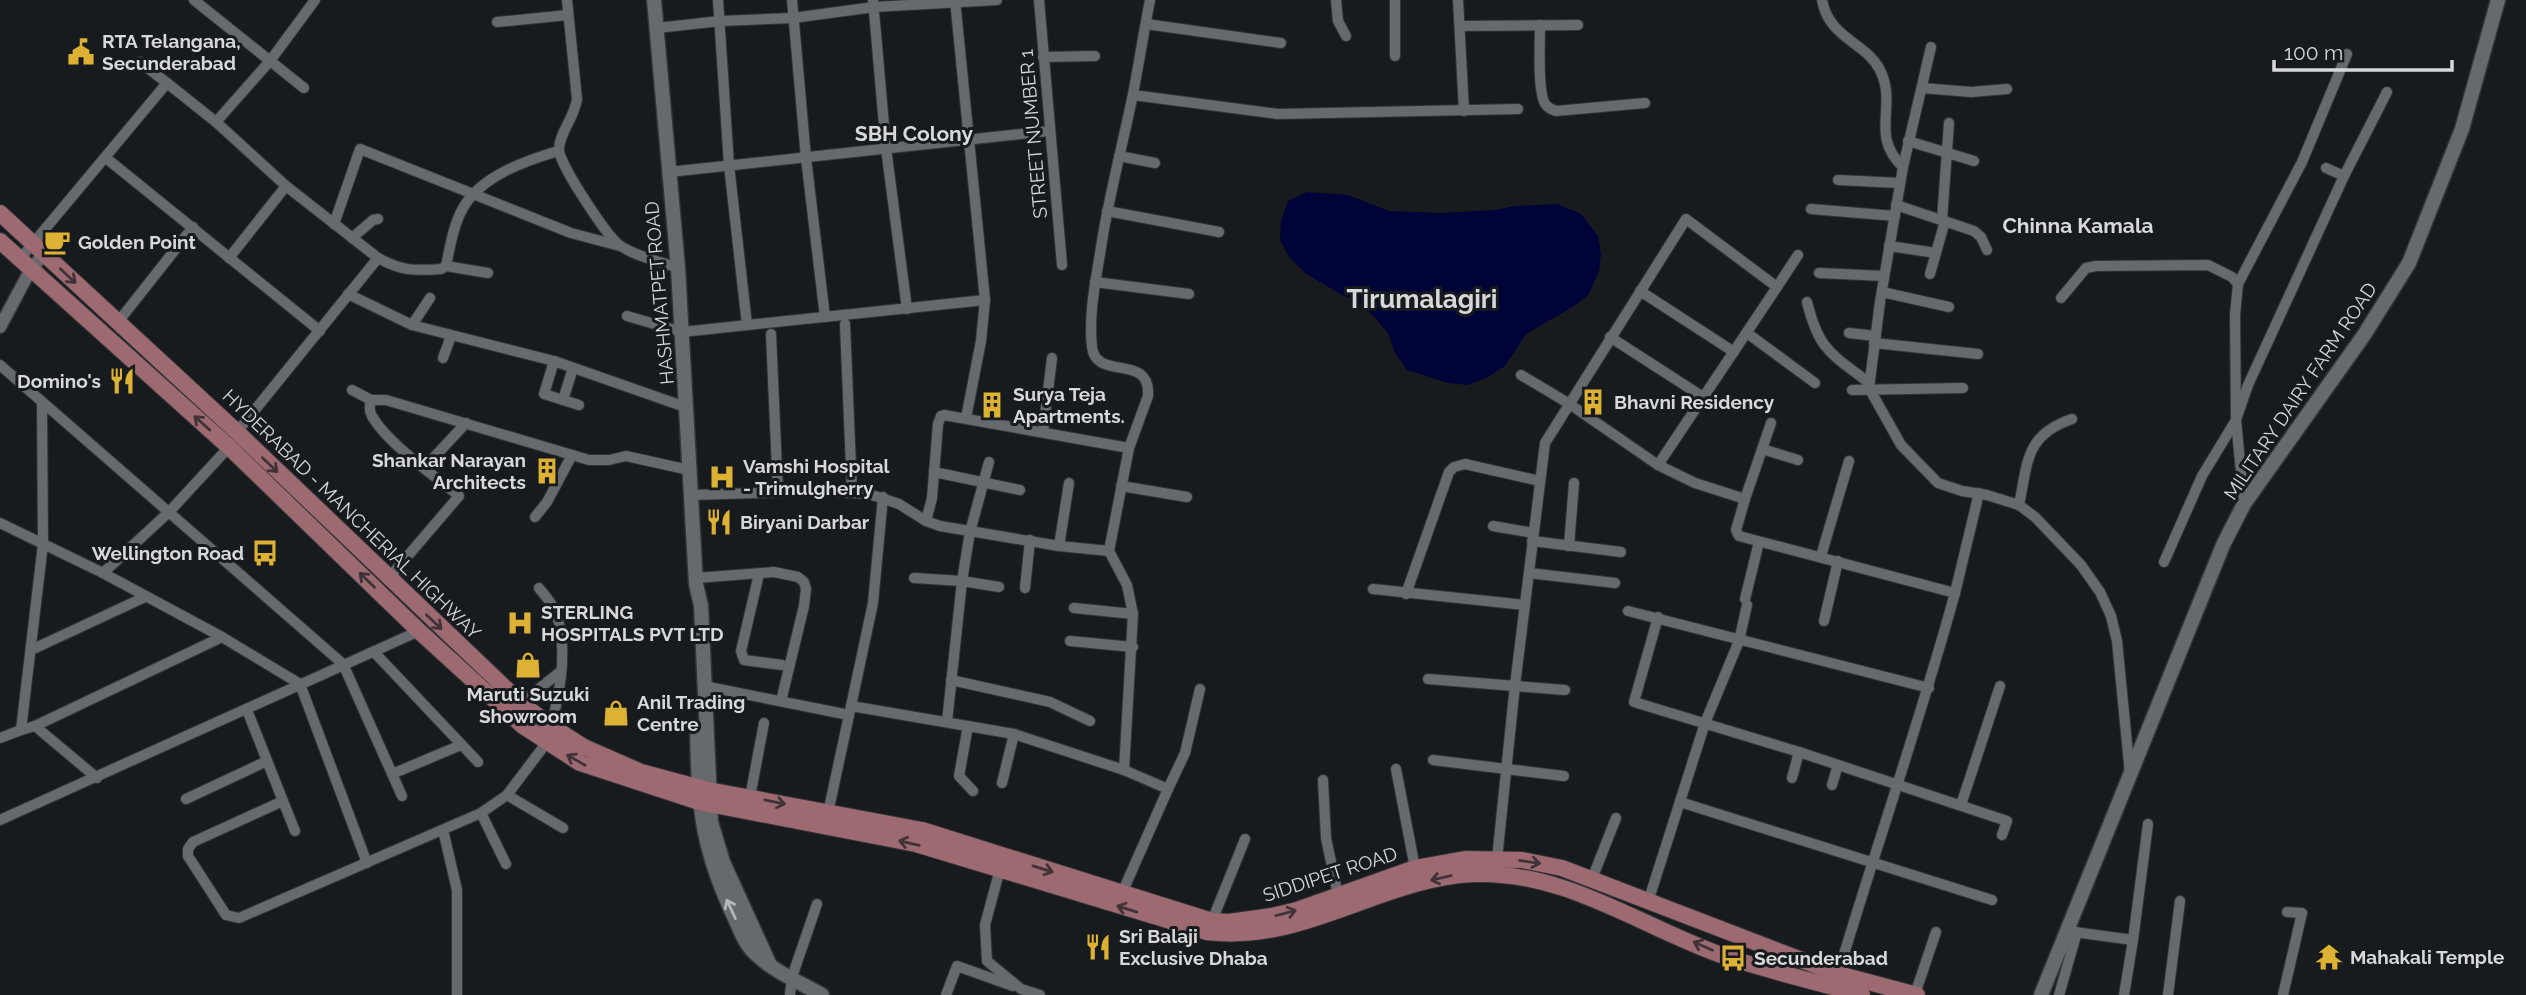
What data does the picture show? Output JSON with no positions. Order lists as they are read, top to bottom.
{
  "streets": {
    "main road": [
      "HASHMATPET ROAD",
      "MILITARY DAIRY FARM ROAD",
      "HYDERABAD - MANCHERIAL HIGHWAY",
      "SIDDIPET ROAD"
    ],
    "street": ["STREET NUMBER 1"]
  },
  "crossings": [
    ["HASHMATPET ROAD", "HYDERABAD - MANCHERIAL HIGHWAY"],
    ["HASHMATPET ROAD", "SIDDIPET ROAD"],
    ["HYDERABAD - MANCHERIAL HIGHWAY", "SIDDIPET ROAD"]
  ],
  "districts": ["SBH Colony", "Chinna Kamala", "Tirumalagiri"],
  "places": {
    "public building": ["RTA Telangana, Secunderabad"],
    "cafe": ["Golden Point"],
    "restaurant": ["Domino's", "Biryani Darbar", "Sri Balaji Exclusive Dhaba"],
    "building": ["Bhavni Residency", "Surya Teja Apartments.", "Shankar Narayan Architects"],
    "hospital": ["Vamshi Hospital - Trimulgherry", "STERLING HOSPITALS PVT LTD"],
    "bus stop": ["Wellington Road", "Secunderabad"],
    "shop": ["Maruti Suzuki Showroom", "Anil Trading Centre"],
    "temple": ["Mahakali Temple"]
  },
  "scale_bar": "100 m"
}
